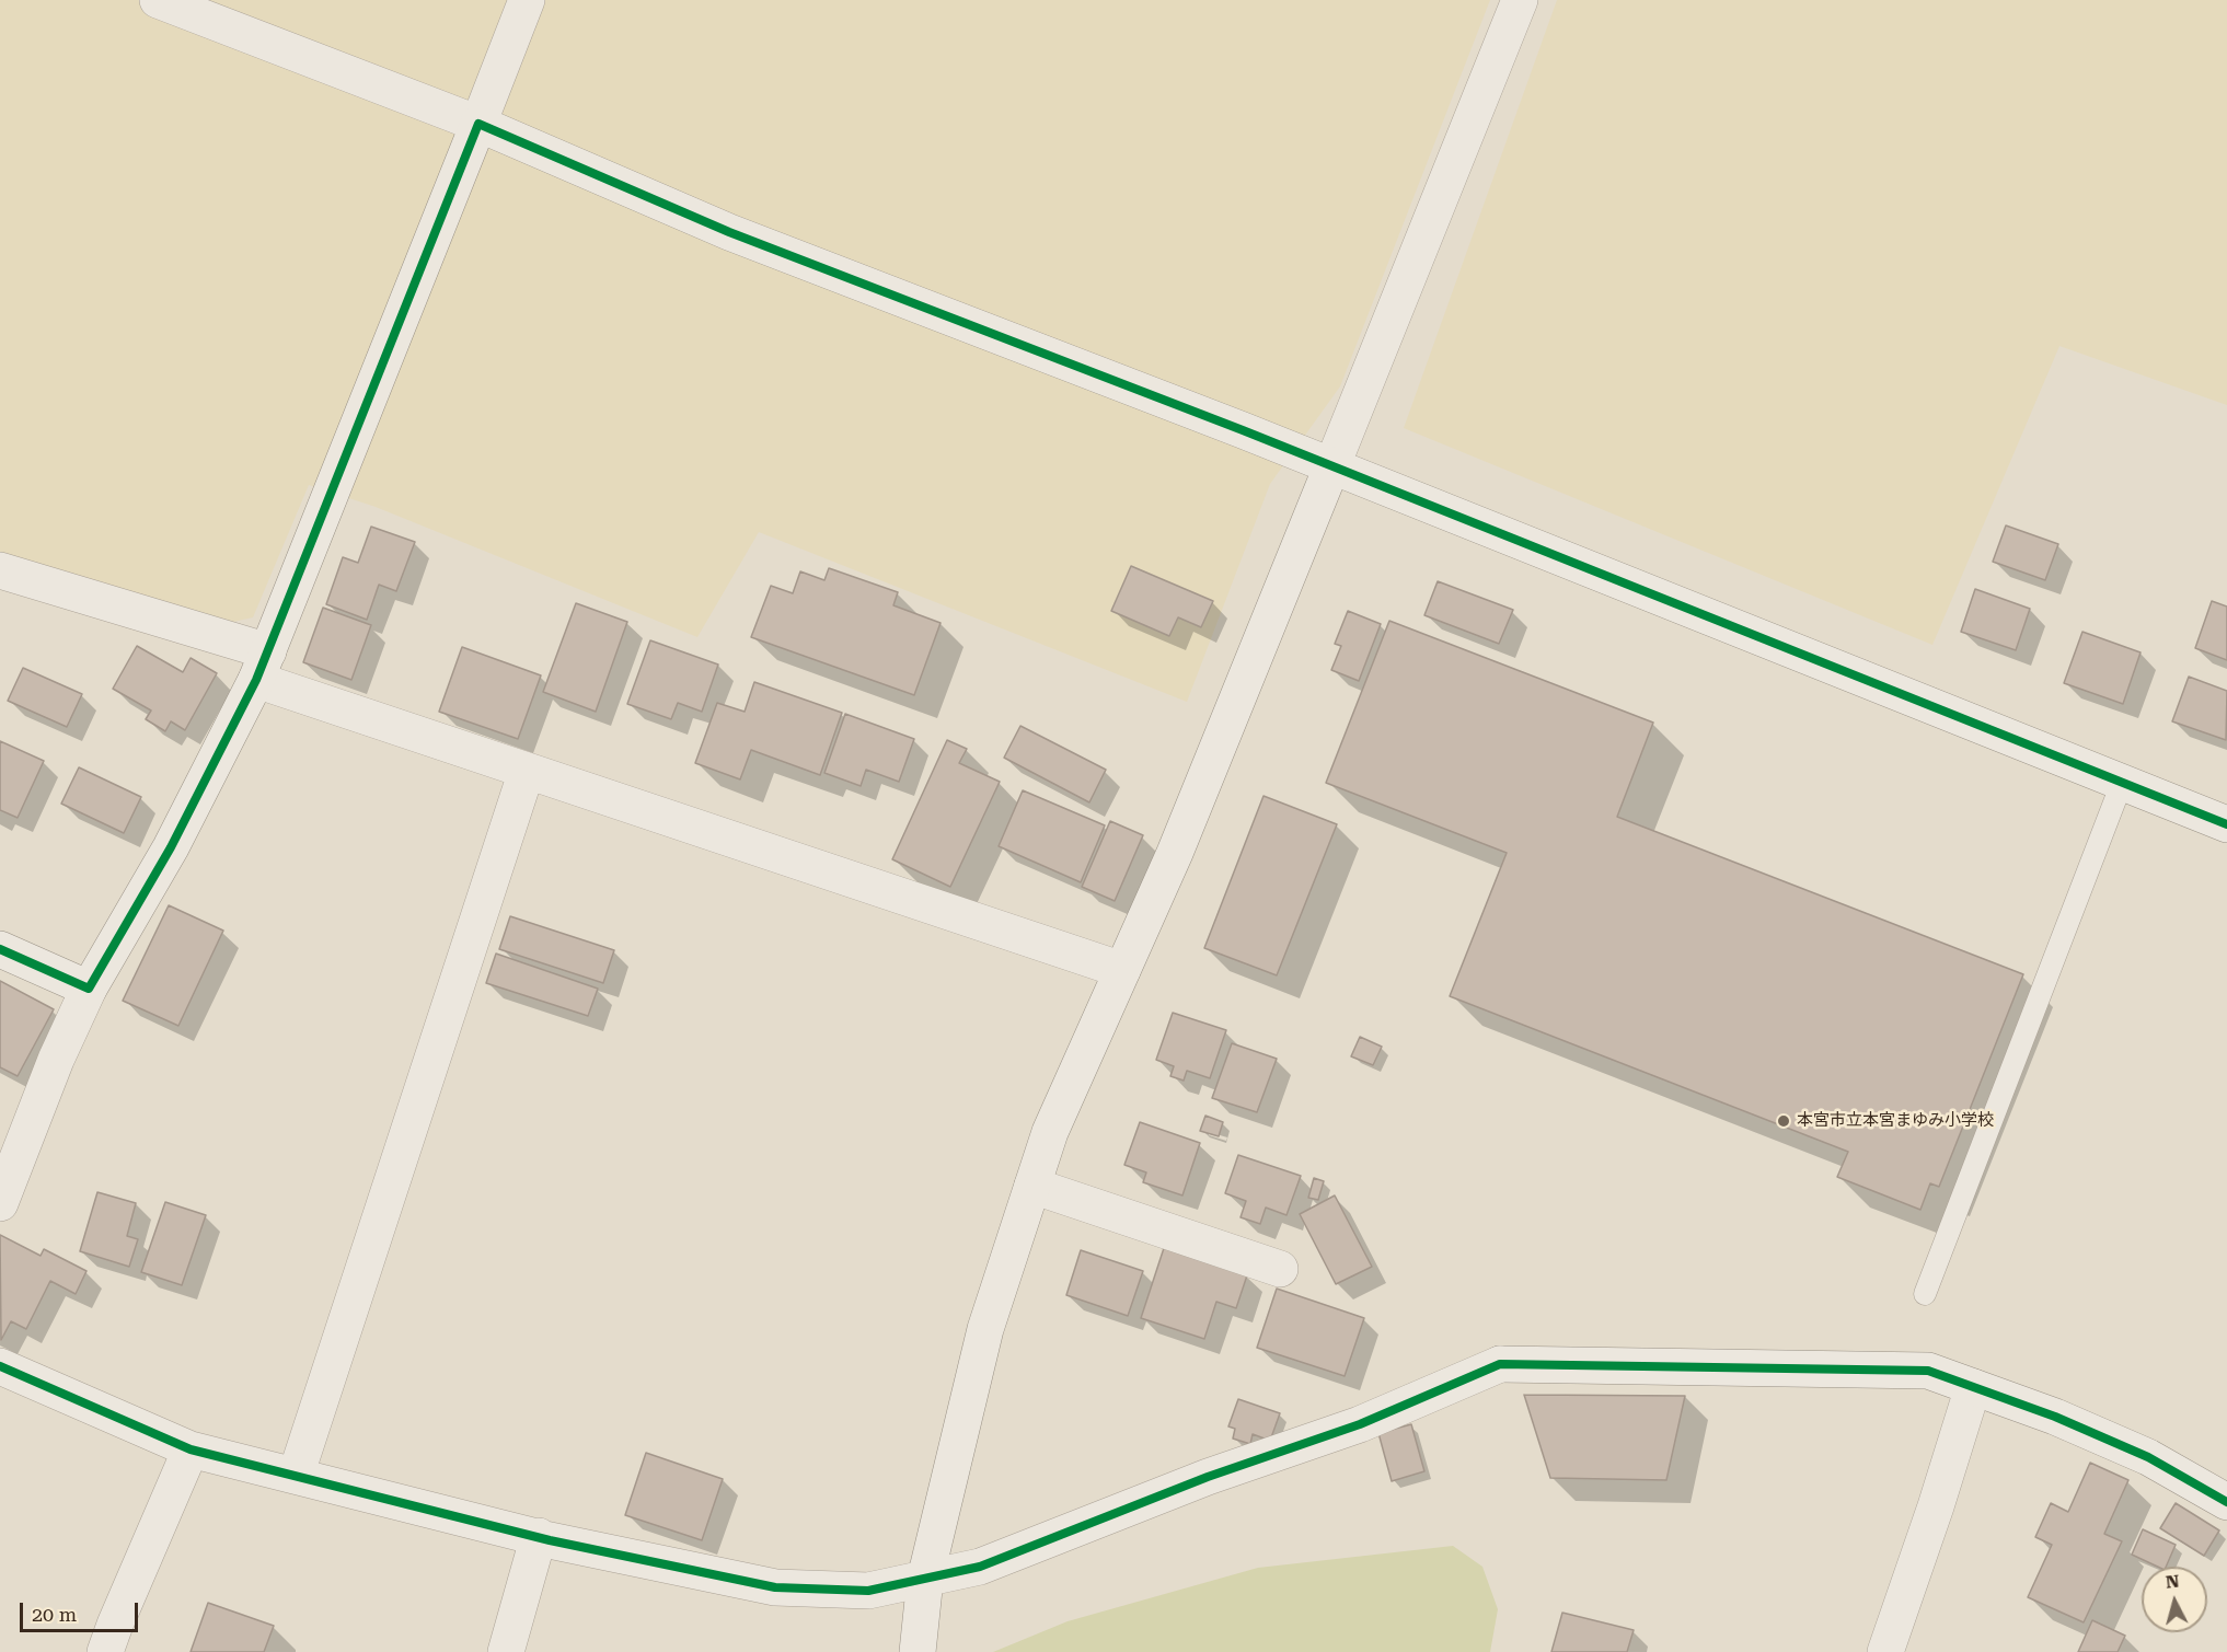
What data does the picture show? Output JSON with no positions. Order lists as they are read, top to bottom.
{
  "places": ["本宮市立本宮まゆみ小学校"],
  "scale_bar": "20 m",
  "north": "top"
}
